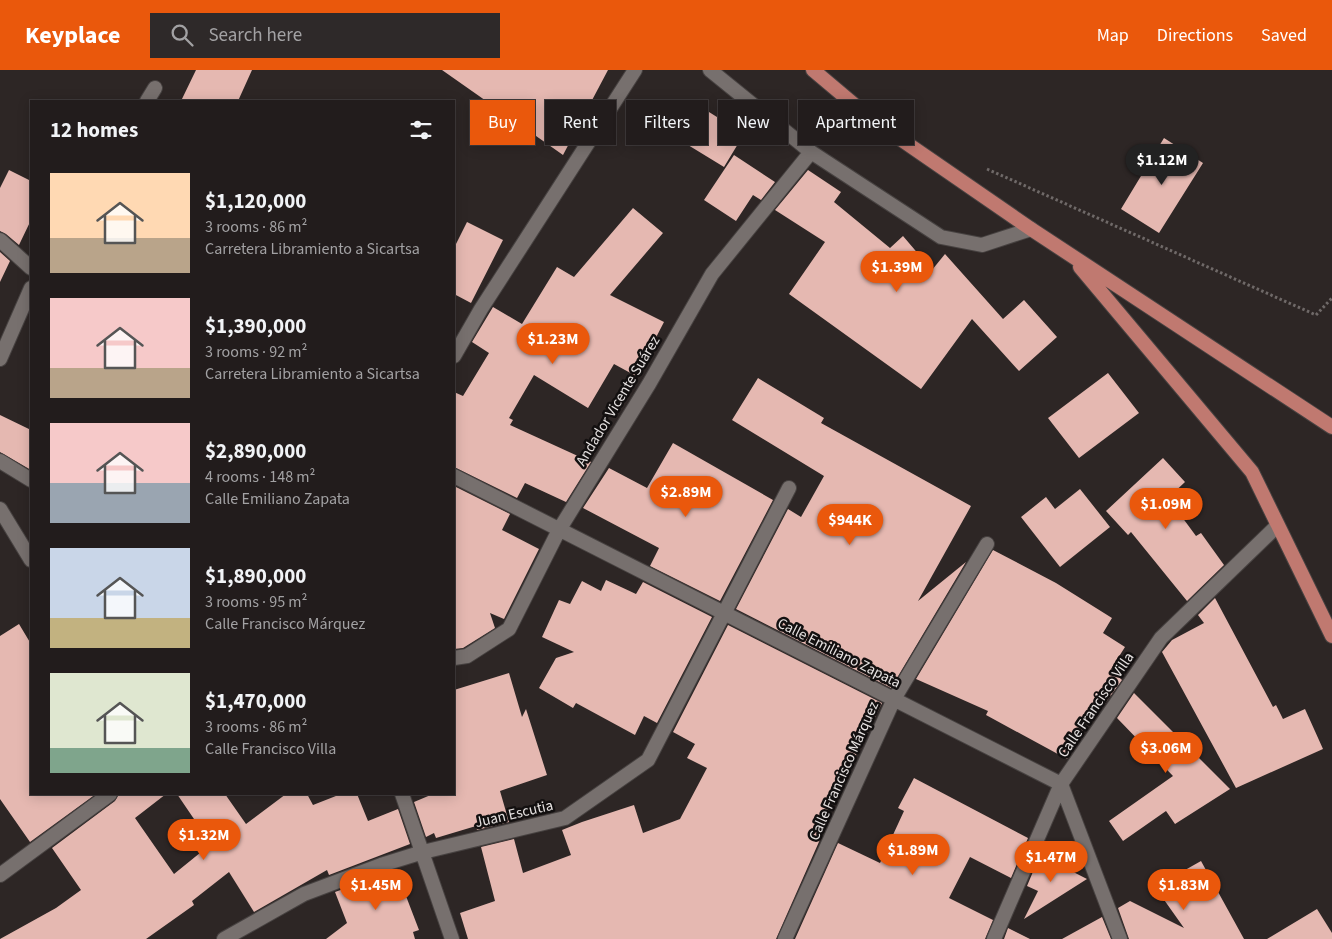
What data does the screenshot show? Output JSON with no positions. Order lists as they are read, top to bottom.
{
  "streets": {
    "street": [
      "Andador Vicente Suárez",
      "Calle Emiliano Zapata",
      "Calle Francisco Villa",
      "Calle Francisco Márquez",
      "Juan Escutia"
    ]
  },
  "crossings": [
    ["Andador Vicente Suárez", "Calle Emiliano Zapata"],
    ["Calle Emiliano Zapata", "Calle Francisco Villa"],
    ["Calle Emiliano Zapata", "Calle Francisco Márquez"],
    ["Calle Emiliano Zapata", "Juan Escutia"]
  ],
  "page": {
    "header": "Keyplace",
    "search": "Search here",
    "nav": ["Map", "Directions", "Saved"],
    "chip": [
      "Buy",
      "Rent",
      "Filters",
      "New",
      "Apartment"
    ],
    "heading": "12 homes",
    "price": [
      "$1.12M",
      "$1.39M",
      "$1.23M",
      "$2.89M",
      "$1.09M",
      "$944K",
      "$3.06M",
      "$1.32M",
      "$1.89M",
      "$1.47M",
      "$1.45M",
      "$1.83M"
    ],
    "list": [
      {
        "name": "$1,120,000",
        "note": "3 rooms · 86 m² · Carretera Libramiento a Sicartsa"
      },
      {
        "name": "$1,390,000",
        "note": "3 rooms · 92 m² · Carretera Libramiento a Sicartsa"
      },
      {
        "name": "$2,890,000",
        "note": "4 rooms · 148 m² · Calle Emiliano Zapata"
      },
      {
        "name": "$1,890,000",
        "note": "3 rooms · 95 m² · Calle Francisco Márquez"
      },
      {
        "name": "$1,470,000",
        "note": "3 rooms · 86 m² · Calle Francisco Villa"
      }
    ]
  }
}
